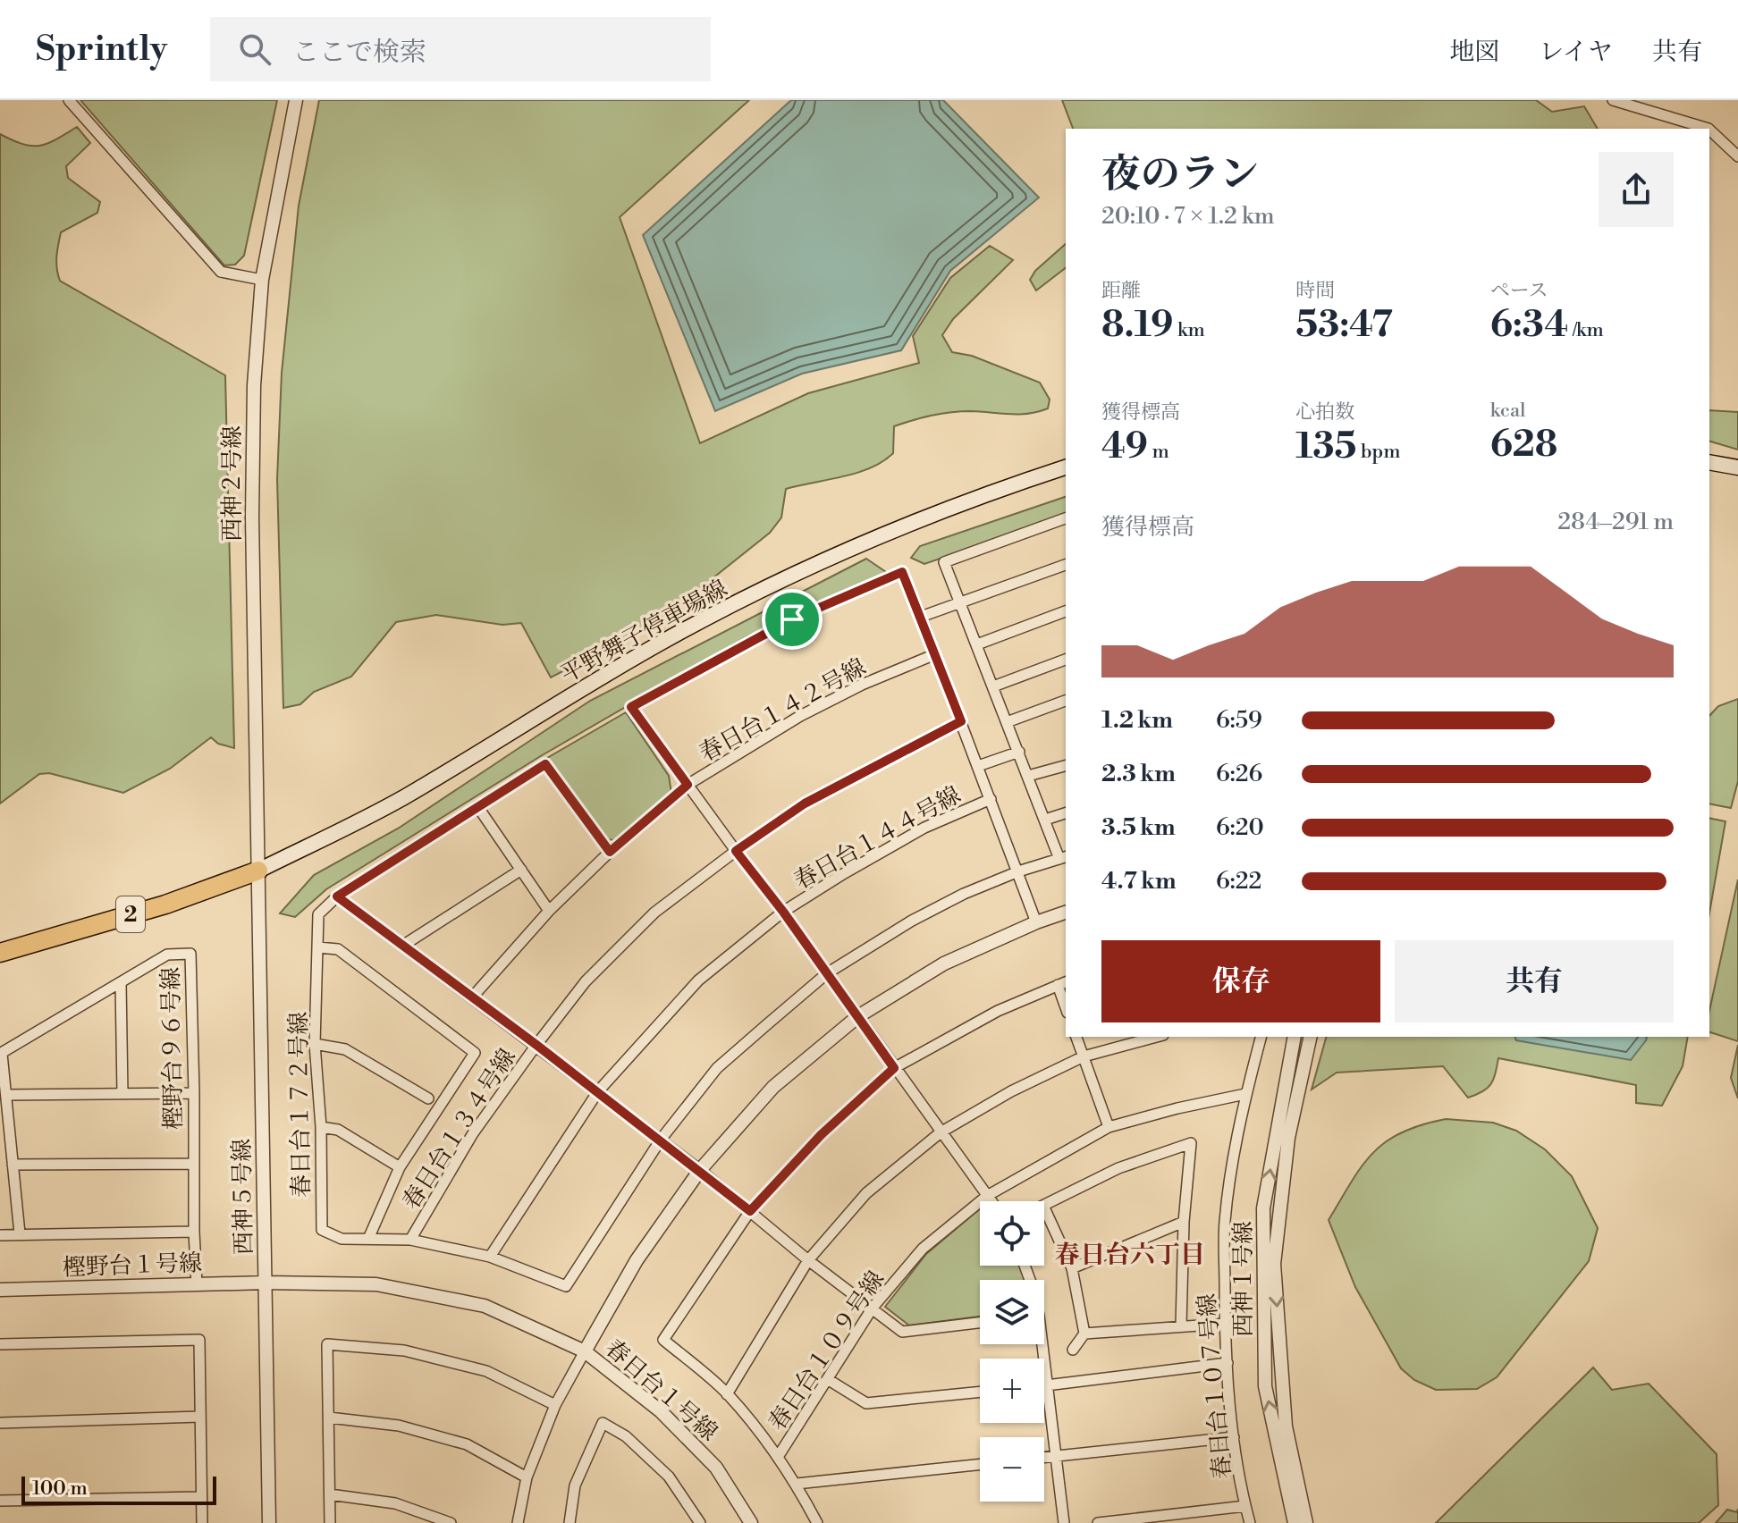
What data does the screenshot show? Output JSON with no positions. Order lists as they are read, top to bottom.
{
  "streets": {
    "highway": ["2"],
    "main road": ["平野舞子停車場線"],
    "street": [
      "西神２号線",
      "春日台１４２号線",
      "春日台１４４号線",
      "樫野台９６号線",
      "春日台１７２号線",
      "春日台１３４号線",
      "西神５号線",
      "樫野台１号線",
      "西神１号線",
      "春日台１０９号線",
      "春日台１０７号線",
      "春日台１号線"
    ]
  },
  "crossings": [
    ["西神２号線", "平野舞子停車場線"],
    ["西神２号線", "2"],
    ["西神２号線", "西神５号線"],
    ["平野舞子停車場線", "2"],
    ["平野舞子停車場線", "西神５号線"],
    ["春日台１４４号線", "春日台１３４号線"],
    ["2", "西神５号線"],
    ["樫野台９６号線", "樫野台１号線"],
    ["春日台１７２号線", "春日台１３４号線"],
    ["西神５号線", "樫野台１号線"],
    ["西神５号線", "春日台１号線"],
    ["樫野台１号線", "春日台１号線"],
    ["春日台１０９号線", "春日台１０７号線"]
  ],
  "districts": ["春日台六丁目"],
  "scale_bar": "100 m",
  "page": {
    "header": "Sprintly",
    "search": "ここで検索",
    "nav": ["地図", "レイヤ", "共有"],
    "heading": ["夜のラン", "20:10 · 7 × 1.2 km"],
    "stats": [
      ["距離", "8.19 km"],
      ["時間", "53:47"],
      ["ペース", "6:34 /km"],
      ["獲得標高", "49 m"],
      ["心拍数", "135 bpm"],
      ["kcal", "628"]
    ],
    "chart": ["獲得標高", "284–291 m"],
    "list": [
      {
        "name": "1.2 km",
        "note": "6:59"
      },
      {
        "name": "2.3 km",
        "note": "6:26"
      },
      {
        "name": "3.5 km",
        "note": "6:20"
      },
      {
        "name": "4.7 km",
        "note": "6:22"
      }
    ],
    "buttons": ["保存", "共有"],
    "map_buttons": ["+", "−"],
    "scale": "100 m"
  }
}
